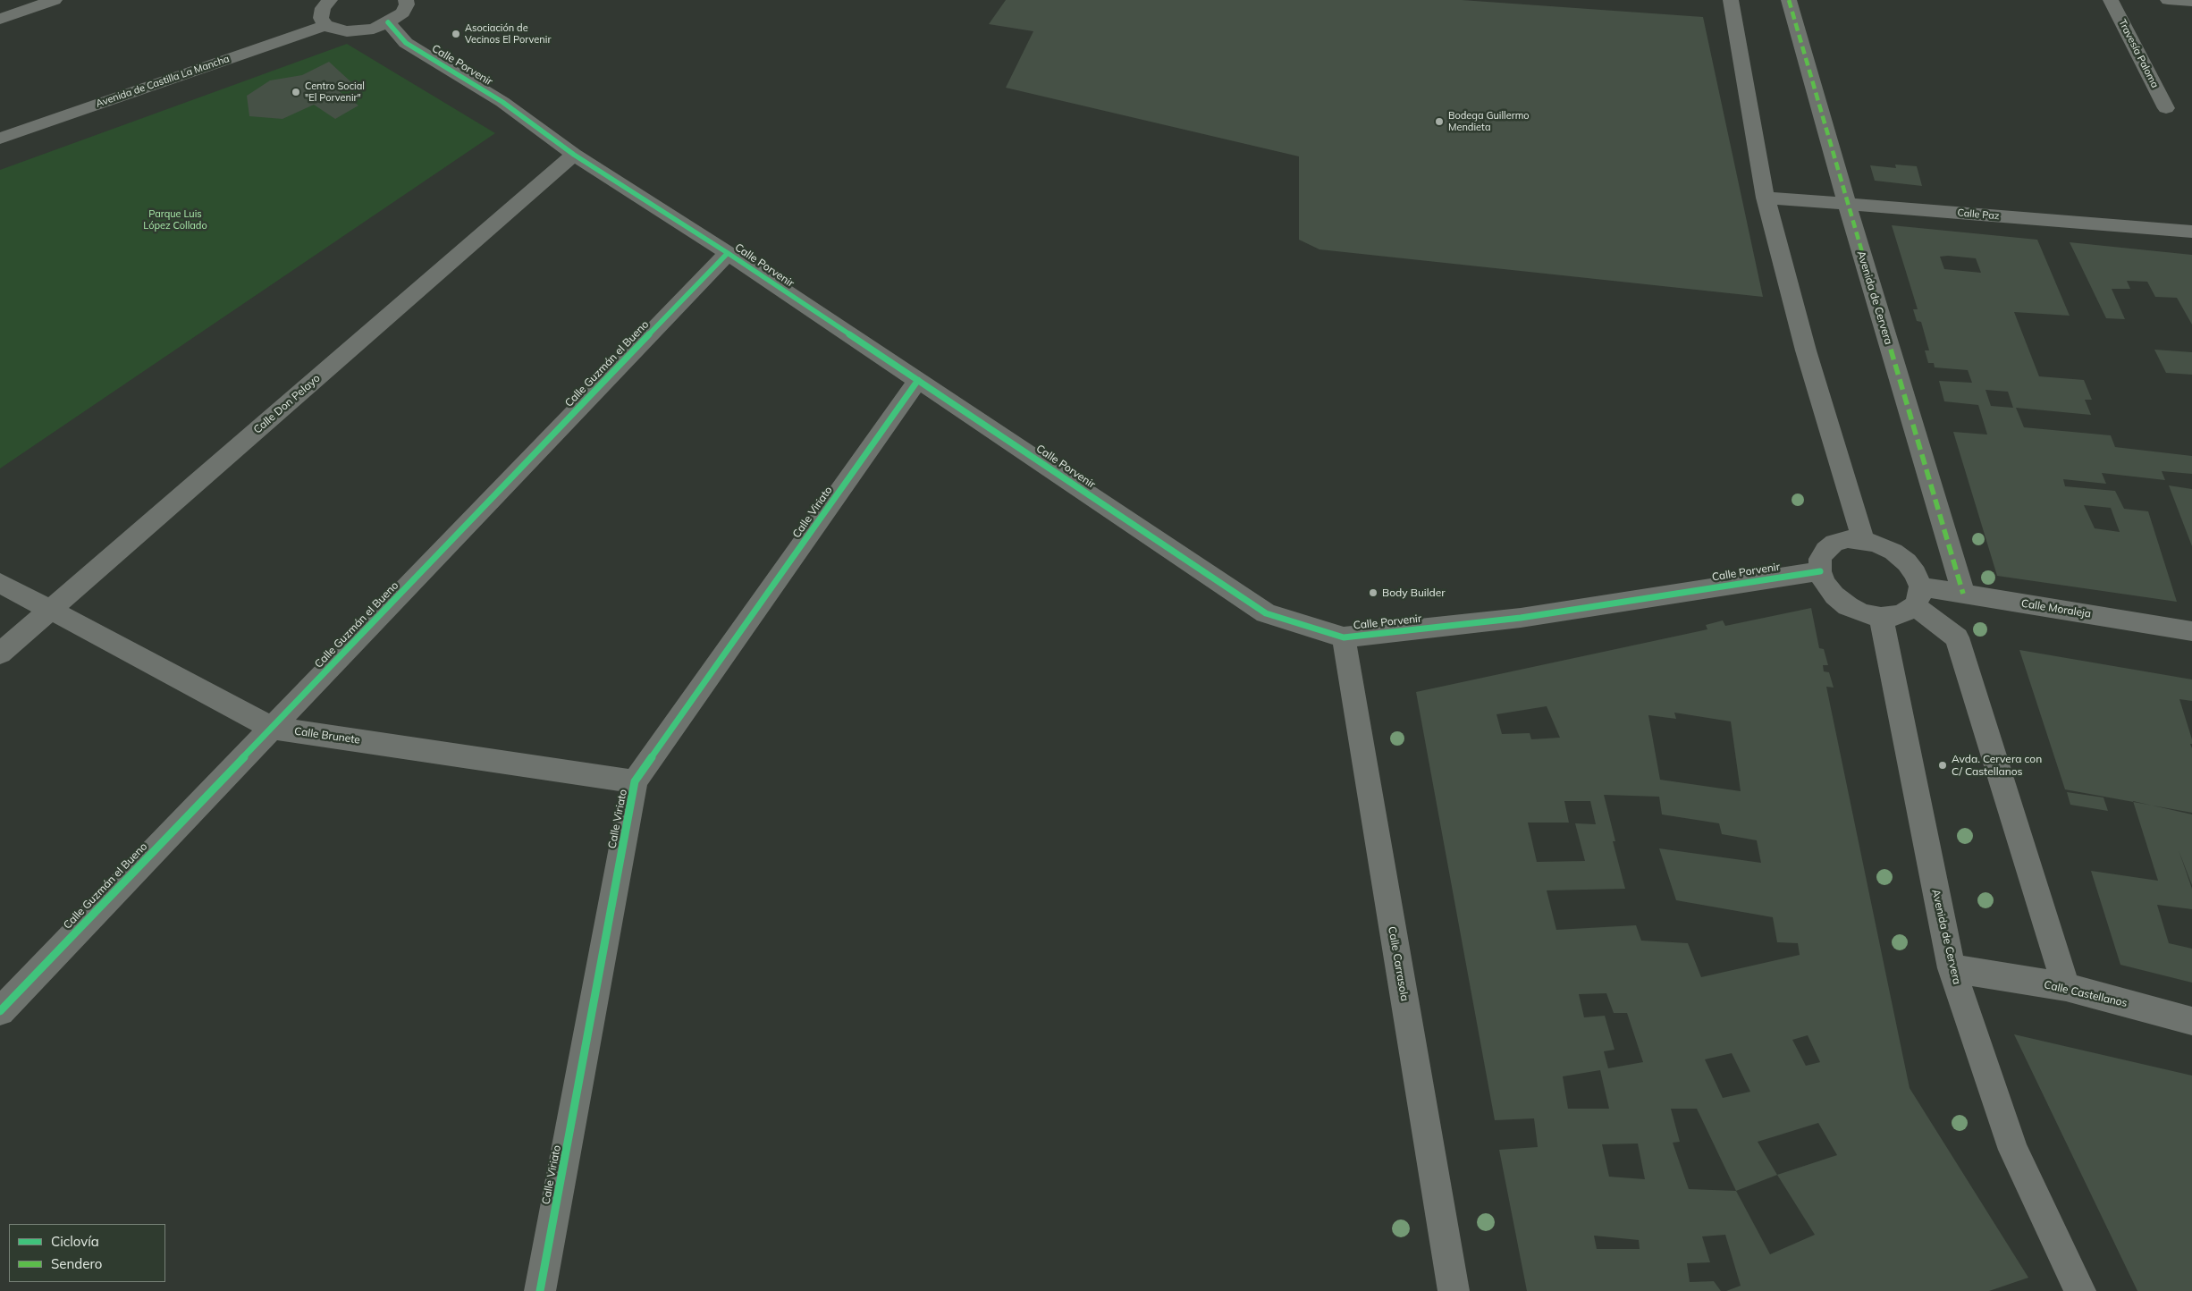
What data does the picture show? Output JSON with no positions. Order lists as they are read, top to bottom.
{
  "streets": {
    "street": [
      "Travesía Paloma",
      "Calle Porvenir",
      "Avenida de Castilla La Mancha",
      "Calle Paz",
      "Avenida de Cervera",
      "Calle Guzmán el Bueno",
      "Calle Don Pelayo",
      "Calle Viriato",
      "Calle Moraleja",
      "Calle Brunete",
      "Calle Carrasola",
      "Calle Castellanos"
    ]
  },
  "crossings": [
    ["Calle Porvenir", "Avenida de Cervera"],
    ["Calle Porvenir", "Calle Guzmán el Bueno"],
    ["Calle Porvenir", "Calle Don Pelayo"],
    ["Calle Porvenir", "Calle Viriato"],
    ["Calle Porvenir", "Calle Moraleja"],
    ["Calle Porvenir", "Calle Carrasola"],
    ["Calle Paz", "Avenida de Cervera"],
    ["Avenida de Cervera", "Calle Moraleja"],
    ["Avenida de Cervera", "Calle Castellanos"],
    ["Calle Guzmán el Bueno", "Calle Brunete"],
    ["Calle Don Pelayo", "Calle Brunete"],
    ["Calle Viriato", "Calle Brunete"]
  ],
  "parks": ["Parque Luis López Collado"],
  "places": [
    "Asociación de Vecinos El Porvenir",
    "Centro Social \"El Porvenir\"",
    "Bodega Guillermo Mendieta",
    "Body Builder",
    "Avda. Cervera con C/ Castellanos"
  ],
  "legend": ["Ciclovía", "Sendero"]
}
